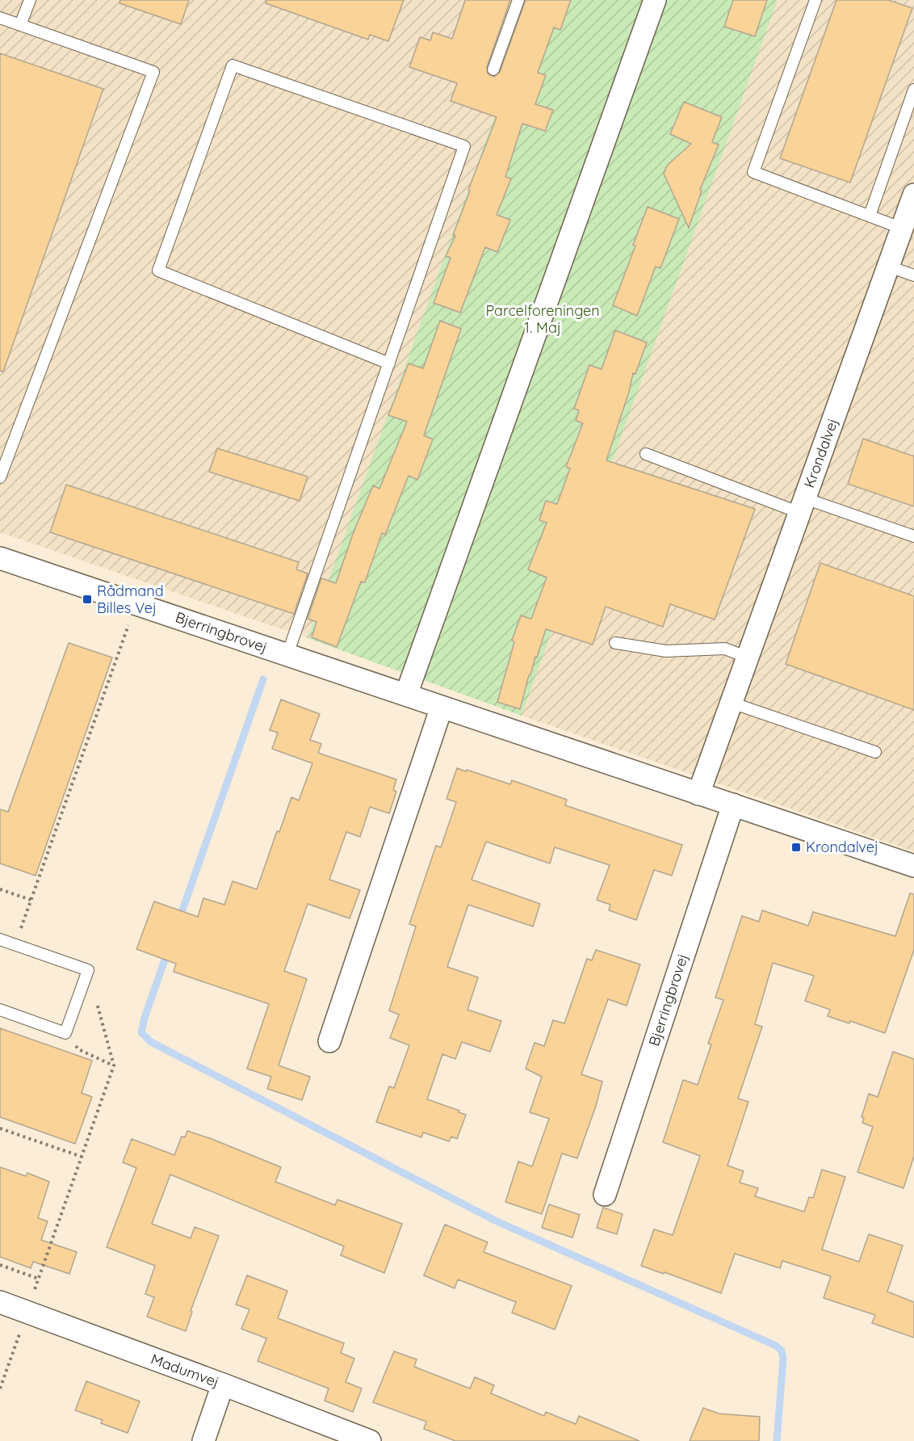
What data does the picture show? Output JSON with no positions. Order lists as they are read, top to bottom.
{
  "streets": {
    "street": ["Krondalvej", "Bjerringbrovej", "Madumvej"]
  },
  "crossings": [
    ["Krondalvej", "Bjerringbrovej"]
  ],
  "parks": ["Parcelforeningen 1. Maj"],
  "places": {
    "transit": ["Rådmand Billes Vej", "Krondalvej"]
  }
}
